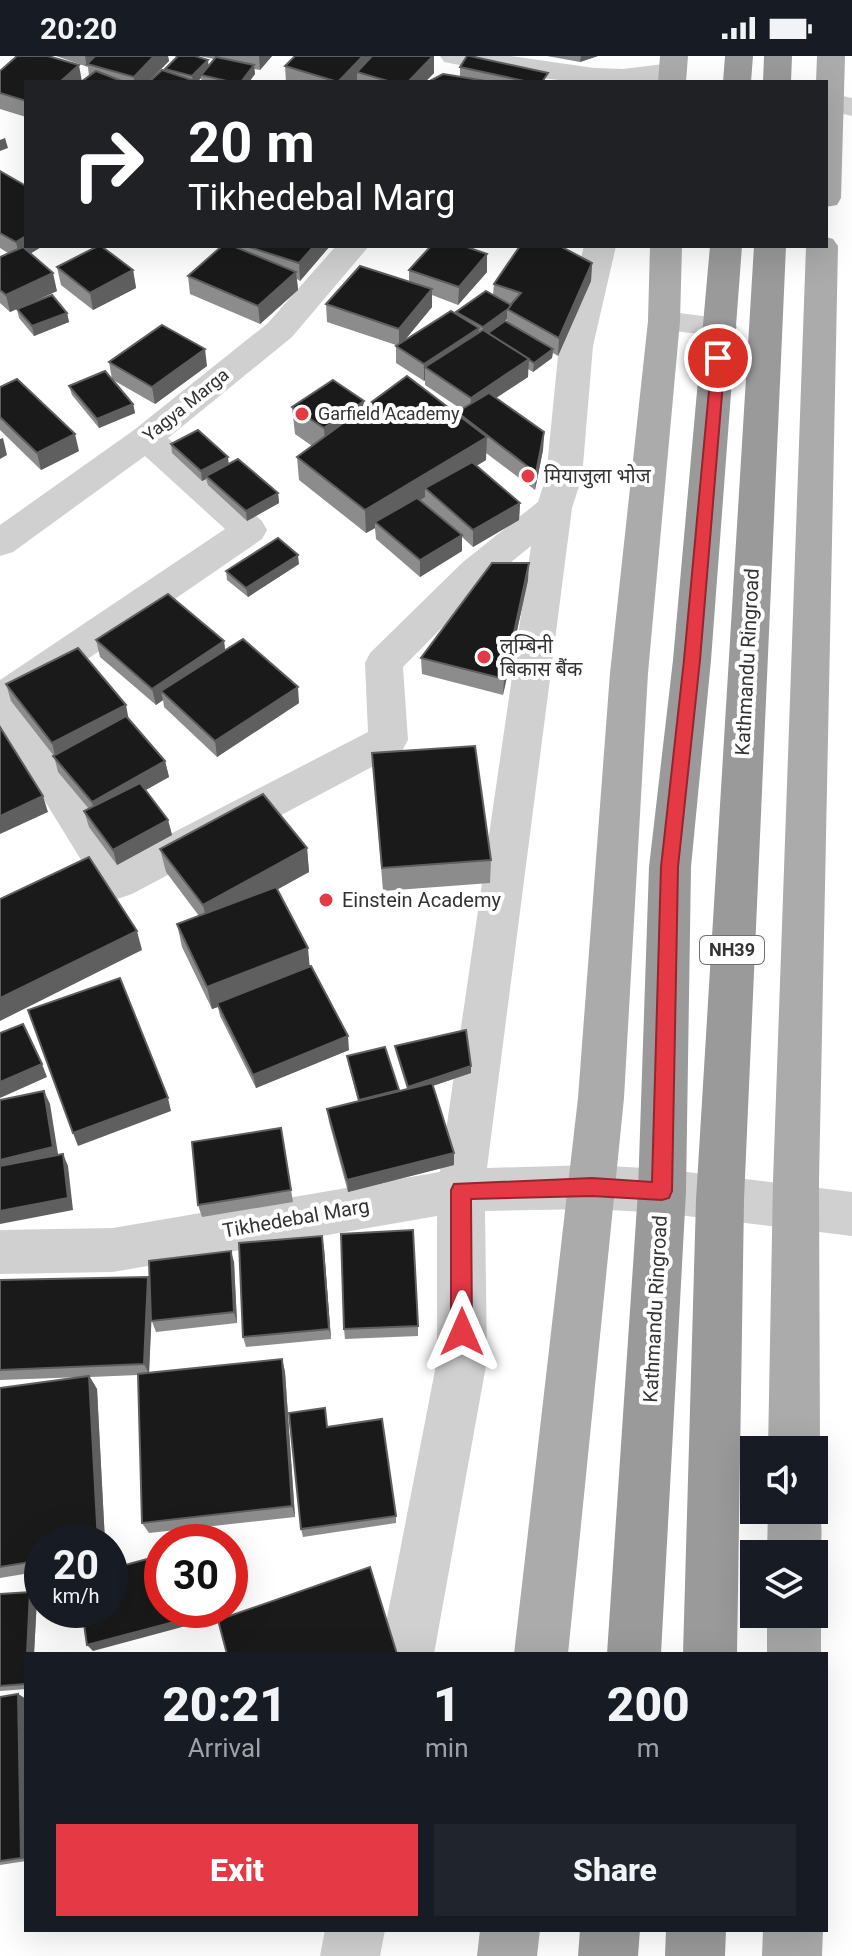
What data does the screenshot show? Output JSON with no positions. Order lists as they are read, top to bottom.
{
  "streets": {
    "highway": ["Kathmandu Ringroad", "NH39"],
    "street": ["Yagya Marga", "Tikhedebal Marg"]
  },
  "crossings": [
    ["Kathmandu Ringroad", "Tikhedebal Marg"]
  ],
  "places": [
    "Garfield Academy",
    "मियाजुला भोज",
    "लुम्बिनी बिकास बैंक",
    "Einstein Academy"
  ],
  "page": {
    "status": "20:20",
    "turn": ["20 m", "Tikhedebal Marg"],
    "speed": "20 km/h",
    "limit": "30",
    "eta": [
      "20:21",
      "Arrival",
      "1",
      "min",
      "200",
      "m"
    ],
    "buttons": ["Exit", "Share"]
  }
}
